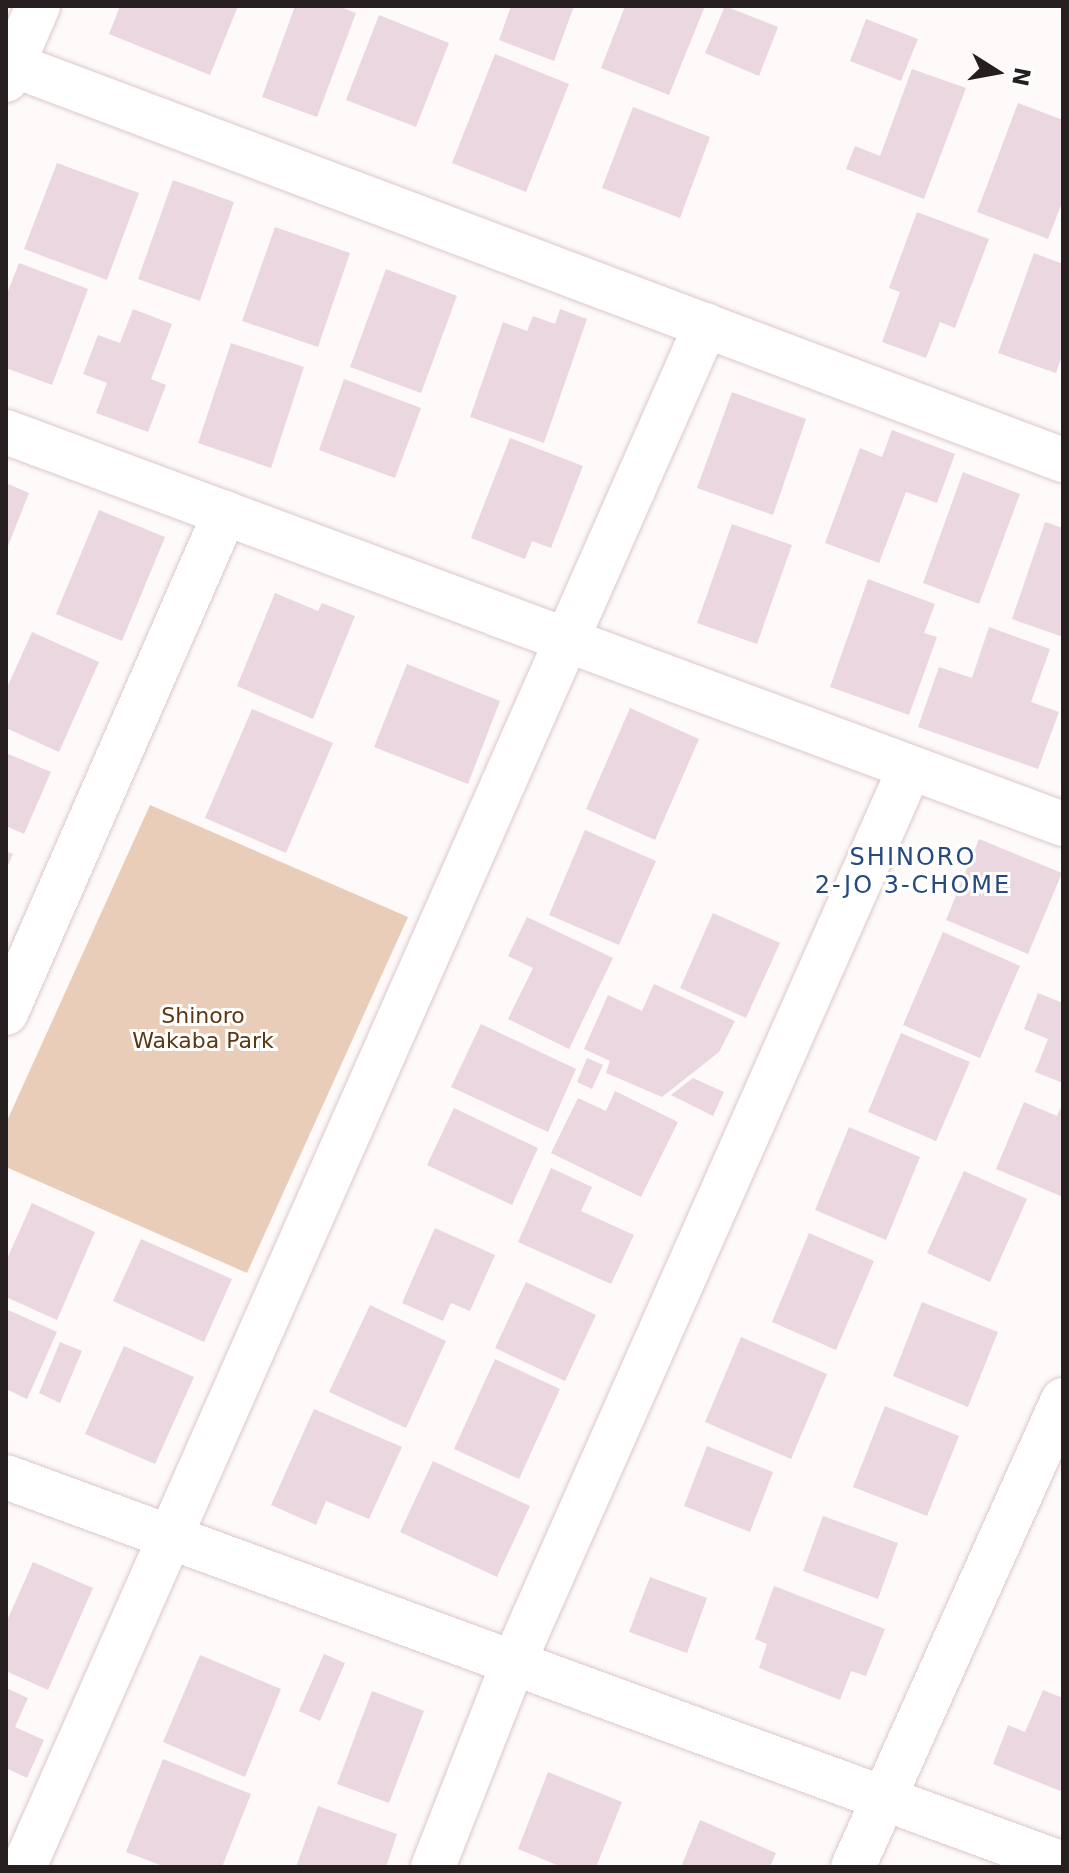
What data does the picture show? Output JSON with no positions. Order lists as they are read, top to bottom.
{
  "districts": ["SHINORO 2-JO 3-CHOME"],
  "parks": ["Shinoro Wakaba Park"],
  "north": "right"
}
